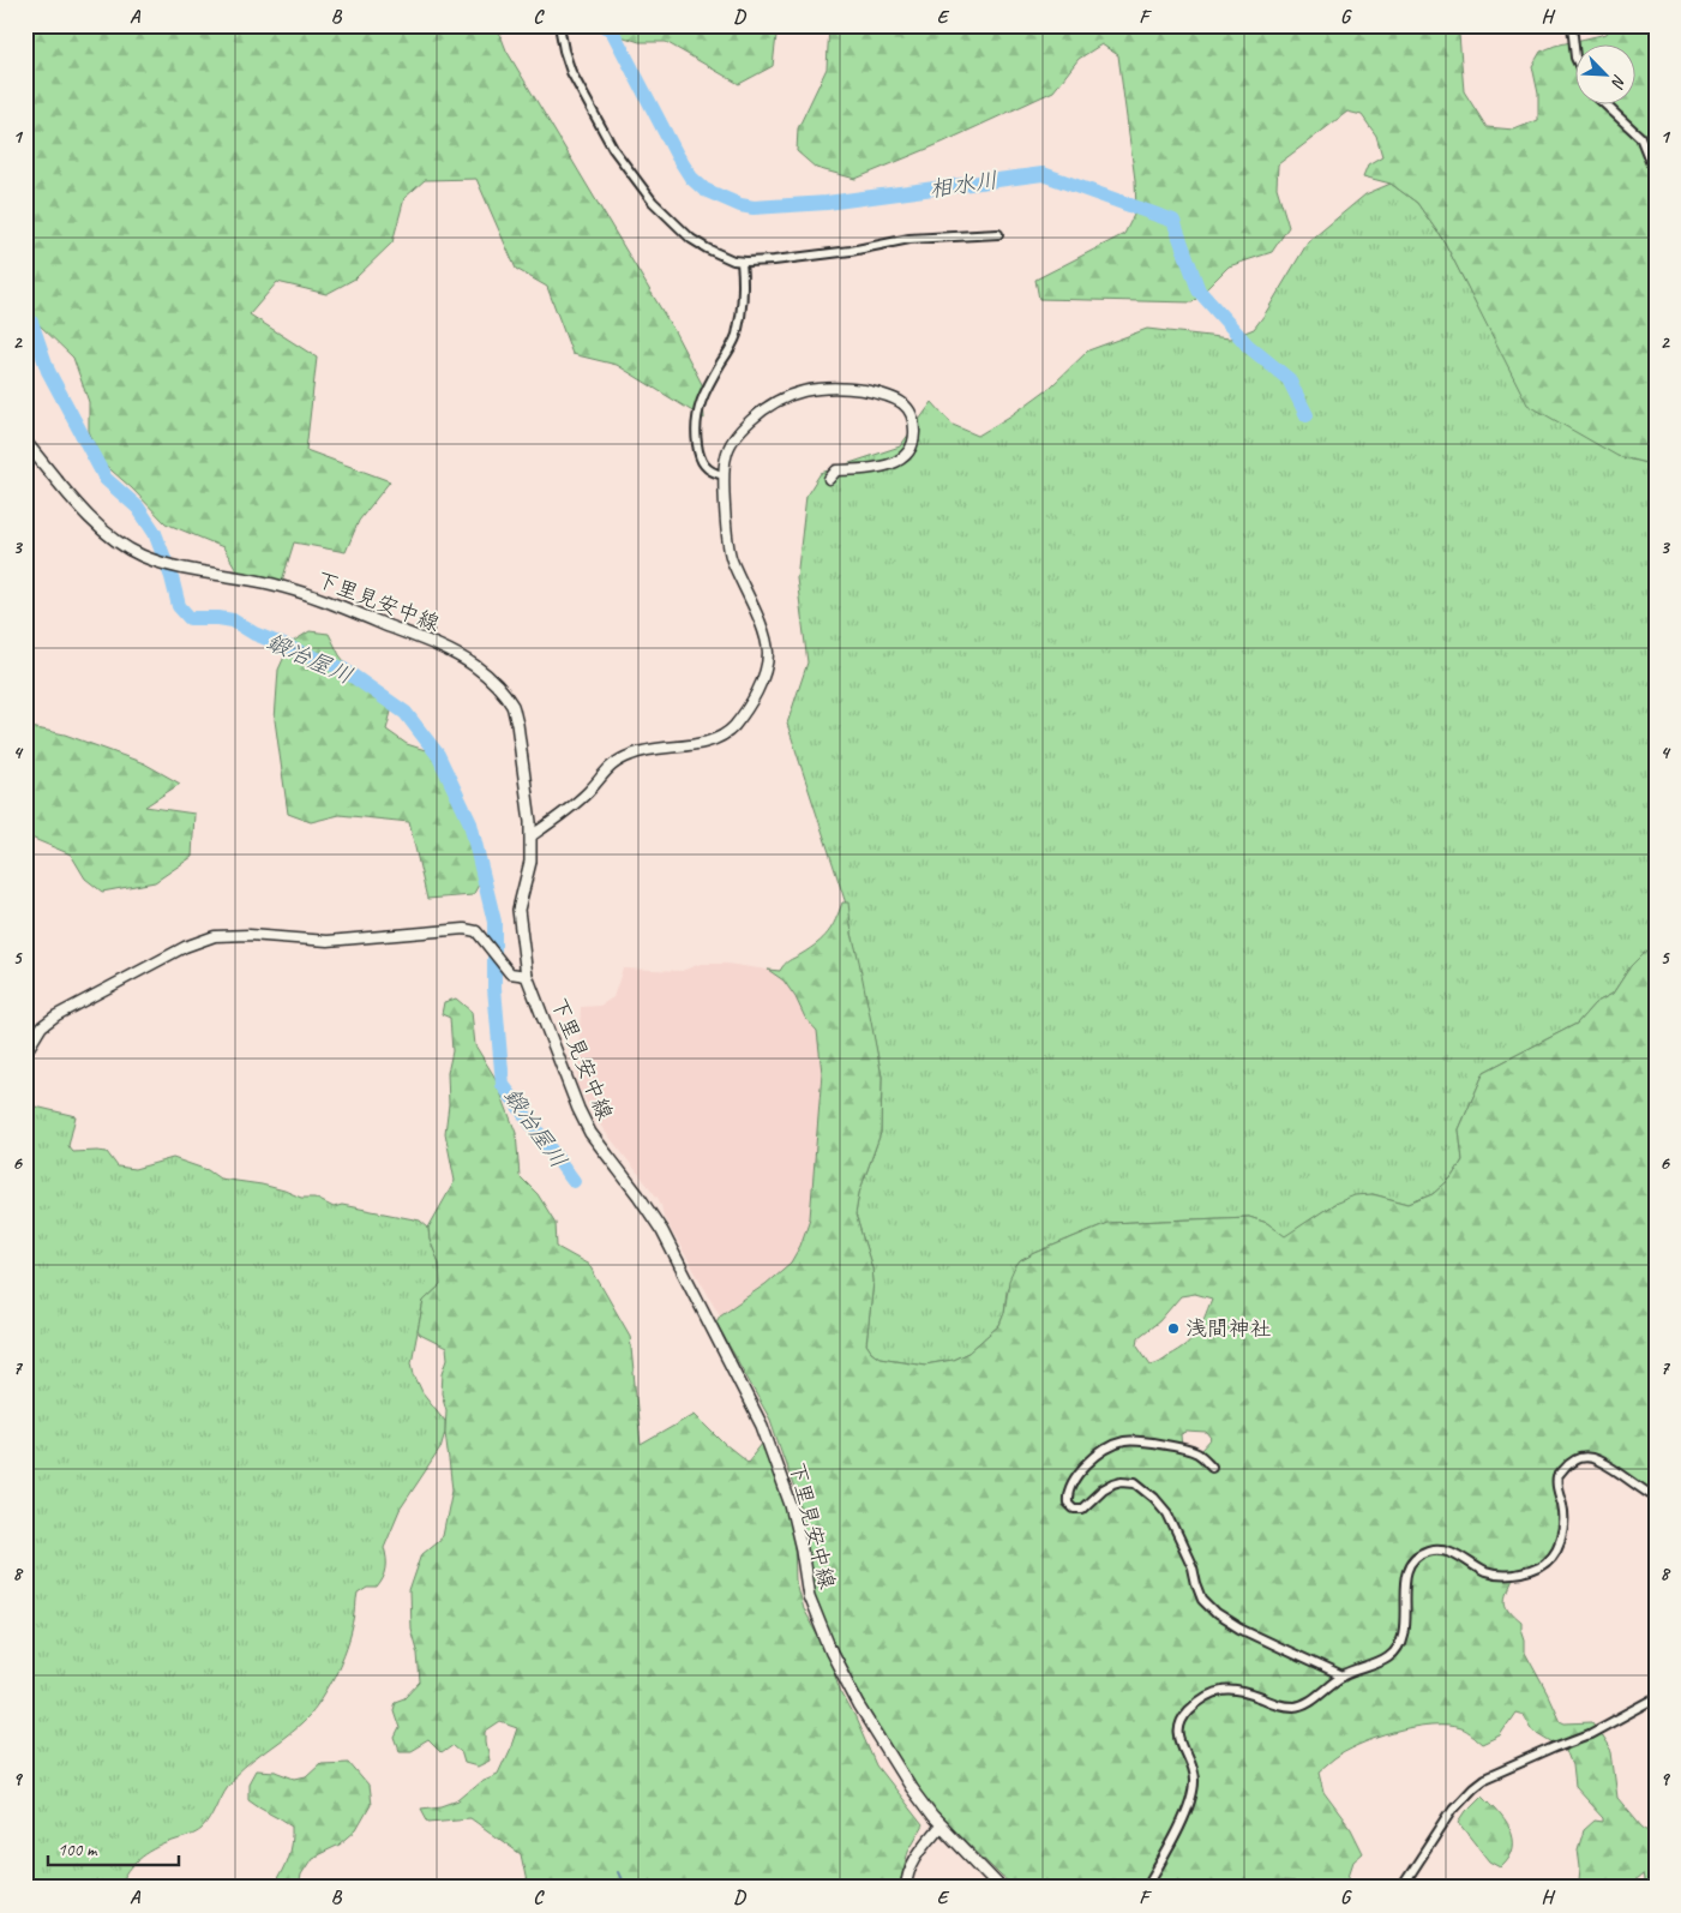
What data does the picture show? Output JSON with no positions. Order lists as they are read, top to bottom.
{
  "streets": {
    "main road": ["下里見安中線"]
  },
  "water": ["相水川", "鍛冶屋川"],
  "places": ["浅間神社"],
  "scale_bar": "100 m",
  "north": "bottom right",
  "grid": {
    "columns": [
      "A",
      "B",
      "C",
      "D",
      "E",
      "F",
      "G",
      "H"
    ],
    "rows": [
      "1",
      "2",
      "3",
      "4",
      "5",
      "6",
      "7",
      "8",
      "9"
    ]
  }
}
